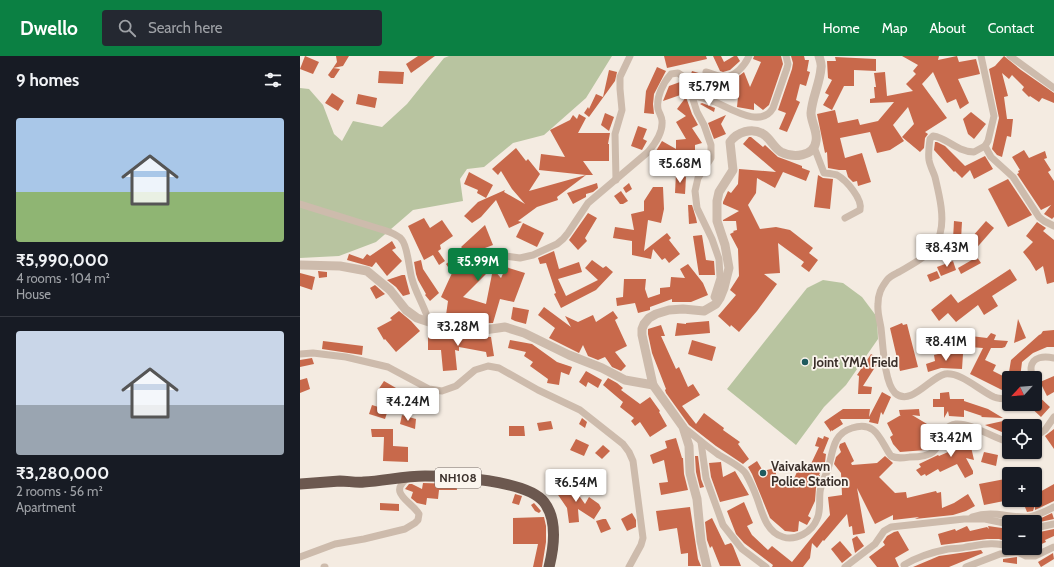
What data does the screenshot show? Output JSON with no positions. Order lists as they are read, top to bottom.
{
  "streets": {
    "highway": ["NH108"]
  },
  "places": ["Joint YMA Field", "Vaivakawn Police Station"],
  "north": "bottom left",
  "page": {
    "header": "Dwello",
    "search": "Search here",
    "nav": [
      "Home",
      "Map",
      "About",
      "Contact"
    ],
    "heading": "9 homes",
    "price": [
      "₹5.79M",
      "₹5.68M",
      "₹8.43M",
      "₹5.99M",
      "₹3.28M",
      "₹8.41M",
      "₹4.24M",
      "₹3.42M",
      "₹6.54M"
    ],
    "list": [
      {
        "name": "₹5,990,000",
        "note": "4 rooms · 104 m² · House"
      },
      {
        "name": "₹3,280,000",
        "note": "2 rooms · 56 m² · Apartment"
      }
    ],
    "map_buttons": ["+", "−"]
  }
}
